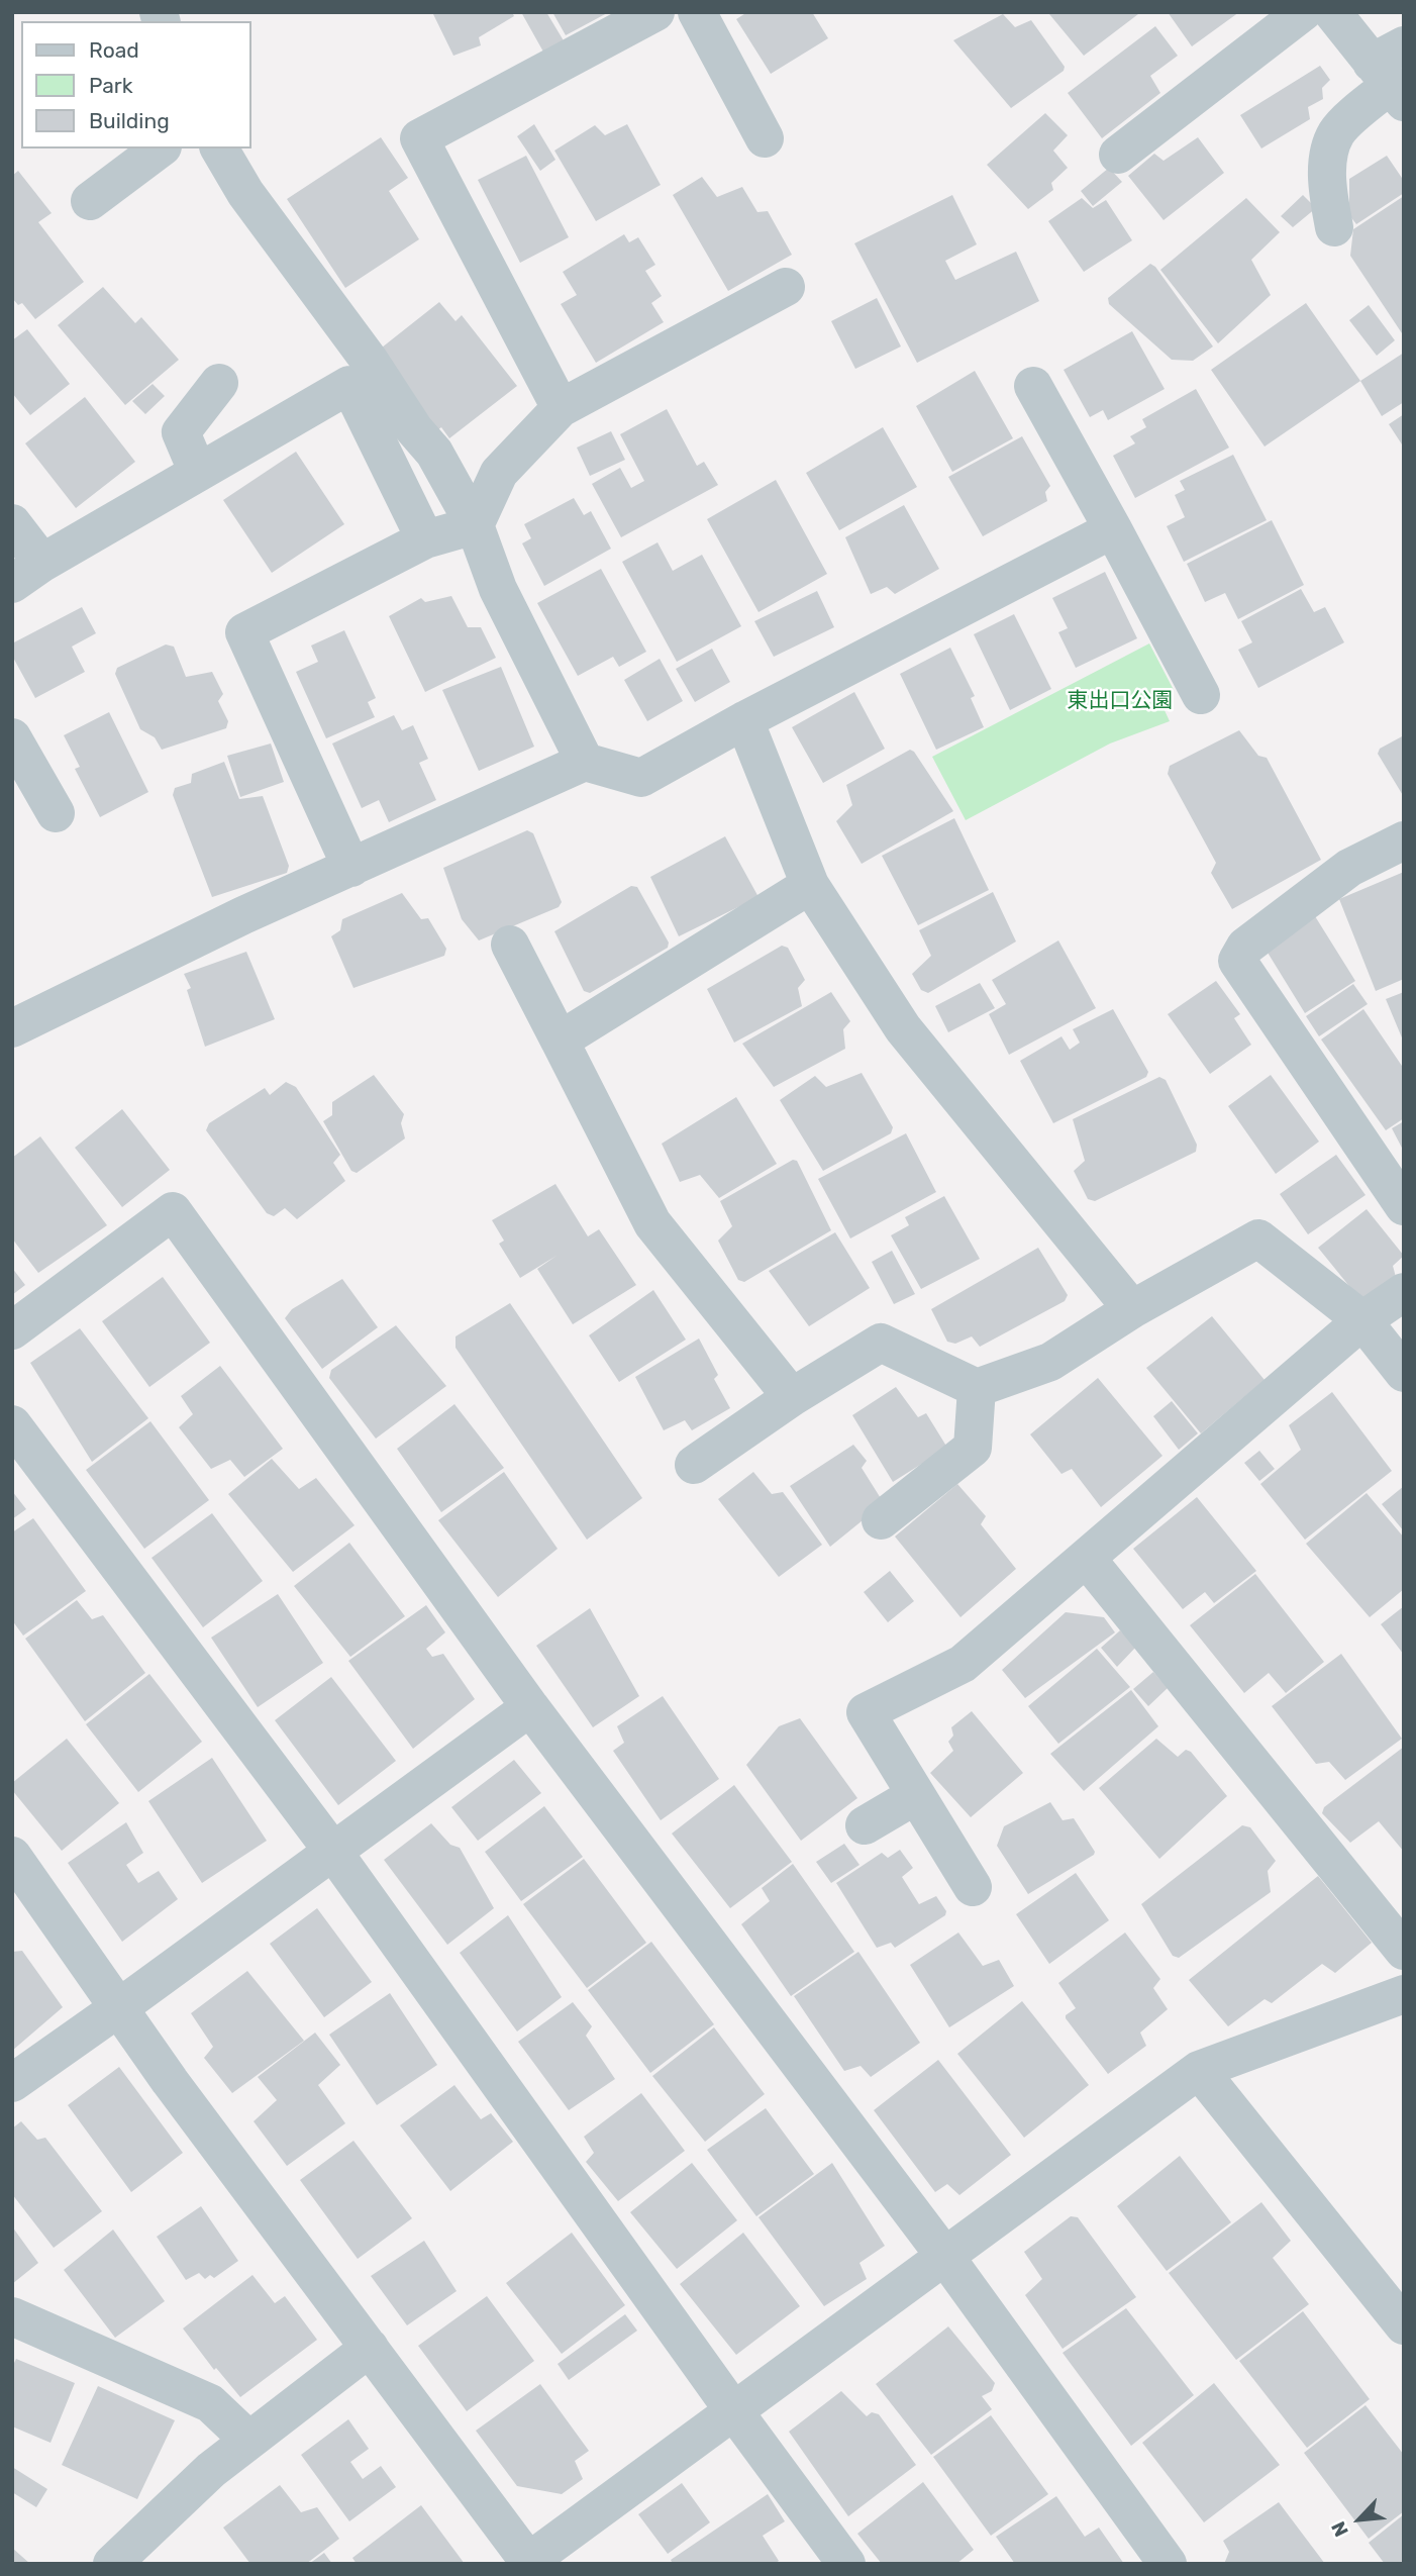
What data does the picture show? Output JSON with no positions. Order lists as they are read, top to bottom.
{
  "parks": ["東出口公園"],
  "legend": ["Road", "Park", "Building"],
  "north": "bottom left"
}
